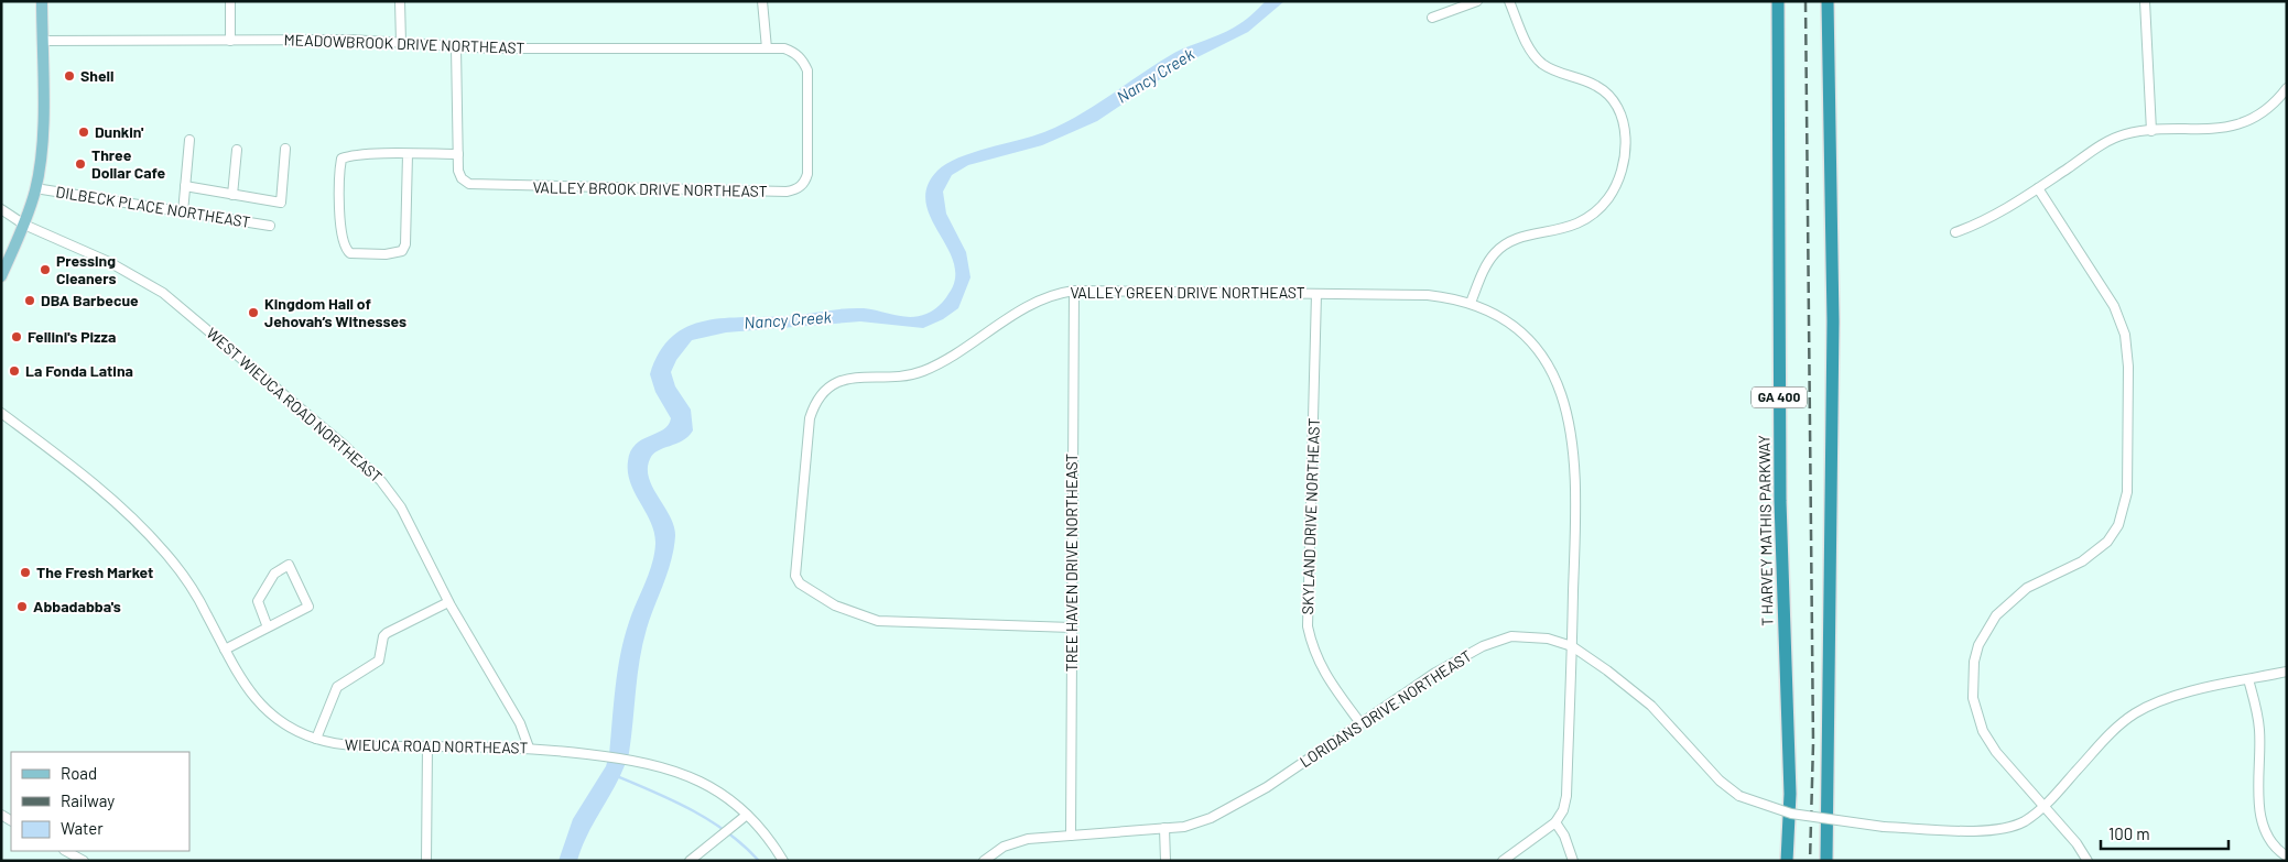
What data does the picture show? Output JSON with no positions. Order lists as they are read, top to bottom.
{
  "streets": {
    "highway": ["GA 400", "T HARVEY MATHIS PARKWAY"],
    "street": [
      "MEADOWBROOK DRIVE NORTHEAST",
      "VALLEY BROOK DRIVE NORTHEAST",
      "DILBECK PLACE NORTHEAST",
      "VALLEY GREEN DRIVE NORTHEAST",
      "WEST WIEUCA ROAD NORTHEAST",
      "SKYLAND DRIVE NORTHEAST",
      "TREE HAVEN DRIVE NORTHEAST",
      "LORIDANS DRIVE NORTHEAST",
      "WIEUCA ROAD NORTHEAST"
    ]
  },
  "crossings": [
    ["MEADOWBROOK DRIVE NORTHEAST", "VALLEY BROOK DRIVE NORTHEAST"],
    ["VALLEY GREEN DRIVE NORTHEAST", "SKYLAND DRIVE NORTHEAST"],
    ["VALLEY GREEN DRIVE NORTHEAST", "TREE HAVEN DRIVE NORTHEAST"],
    ["VALLEY GREEN DRIVE NORTHEAST", "LORIDANS DRIVE NORTHEAST"],
    ["WEST WIEUCA ROAD NORTHEAST", "WIEUCA ROAD NORTHEAST"],
    ["SKYLAND DRIVE NORTHEAST", "LORIDANS DRIVE NORTHEAST"],
    ["TREE HAVEN DRIVE NORTHEAST", "LORIDANS DRIVE NORTHEAST"]
  ],
  "water": ["Nancy Creek"],
  "places": [
    "Shell",
    "Dunkin'",
    "Three Dollar Cafe",
    "Pressing Cleaners",
    "DBA Barbecue",
    "Kingdom Hall of Jehovah’s Witnesses",
    "Fellini's Pizza",
    "La Fonda Latina",
    "The Fresh Market",
    "Abbadabba's"
  ],
  "legend": ["Road", "Railway", "Water"],
  "scale_bar": "100 m"
}
